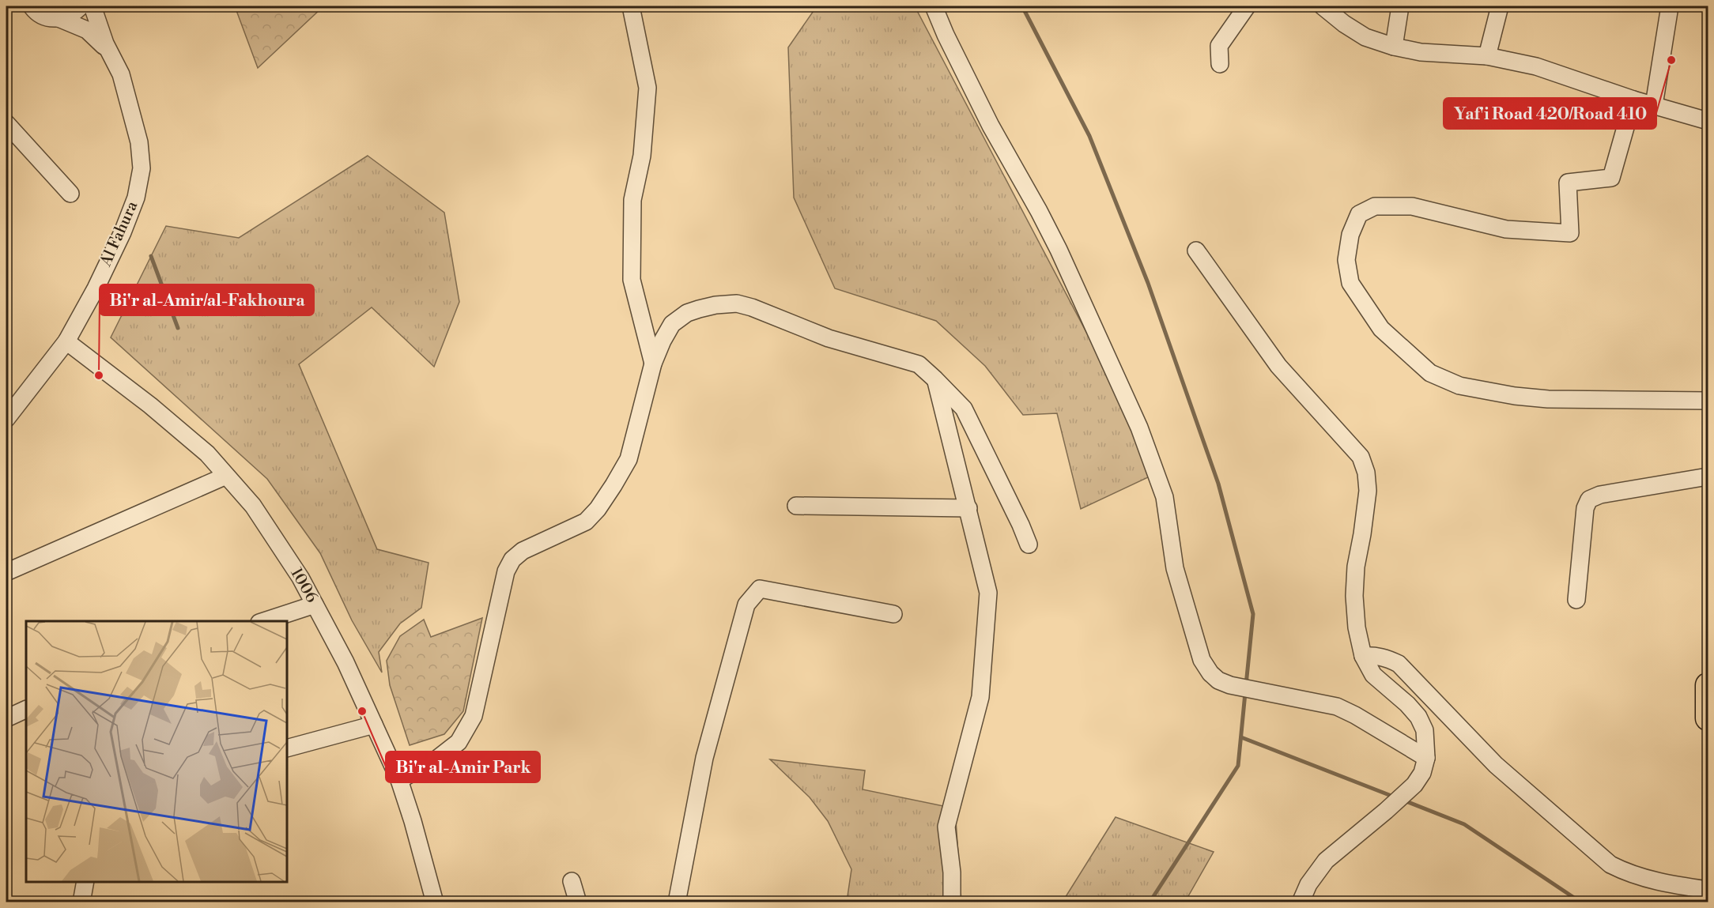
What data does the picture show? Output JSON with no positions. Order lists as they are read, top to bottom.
{
  "streets": {
    "street": ["Al Fahura", "1006"]
  },
  "crossings": [
    ["Al Fahura", "1006"]
  ],
  "places": ["Yaf'i Road 420/Road 410", "Bi'r al-Amir/al-Fakhoura", "Bi'r al-Amir Park"]
}
